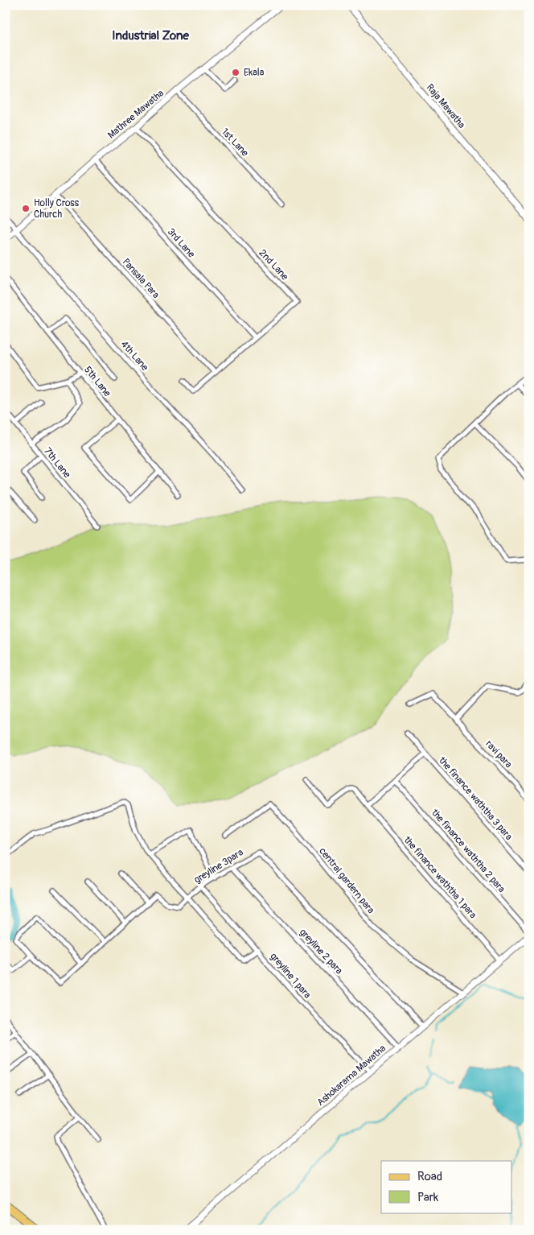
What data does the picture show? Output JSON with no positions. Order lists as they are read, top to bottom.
{
  "streets": {
    "street": [
      "Raja Mawatha",
      "Mathree Mawatha",
      "1st Lane",
      "3rd Lane",
      "2nd Lane",
      "Pansala Para",
      "4th Lane",
      "5th Lane",
      "7th Lane",
      "ravi para",
      "the finance waththa 3 para",
      "the finance waththa 2 para",
      "greyline 3para",
      "the finance waththa 1 para",
      "central gardern para",
      "greyline 2 para",
      "greyline 1 para",
      "Ashokarama Mawatha"
    ]
  },
  "crossings": [
    ["Mathree Mawatha", "1st Lane"],
    ["Mathree Mawatha", "3rd Lane"],
    ["Mathree Mawatha", "2nd Lane"],
    ["Mathree Mawatha", "Pansala Para"],
    ["Mathree Mawatha", "4th Lane"],
    ["3rd Lane", "2nd Lane"],
    ["2nd Lane", "Pansala Para"],
    ["the finance waththa 2 para", "Ashokarama Mawatha"],
    ["greyline 3para", "greyline 2 para"],
    ["greyline 3para", "greyline 1 para"],
    ["greyline 3para", "Ashokarama Mawatha"],
    ["the finance waththa 1 para", "Ashokarama Mawatha"],
    ["central gardern para", "Ashokarama Mawatha"],
    ["greyline 2 para", "Ashokarama Mawatha"],
    ["greyline 1 para", "Ashokarama Mawatha"]
  ],
  "districts": ["Industrial Zone"],
  "places": ["Ekala", "Holly Cross Church"],
  "legend": ["Road", "Park"]
}
